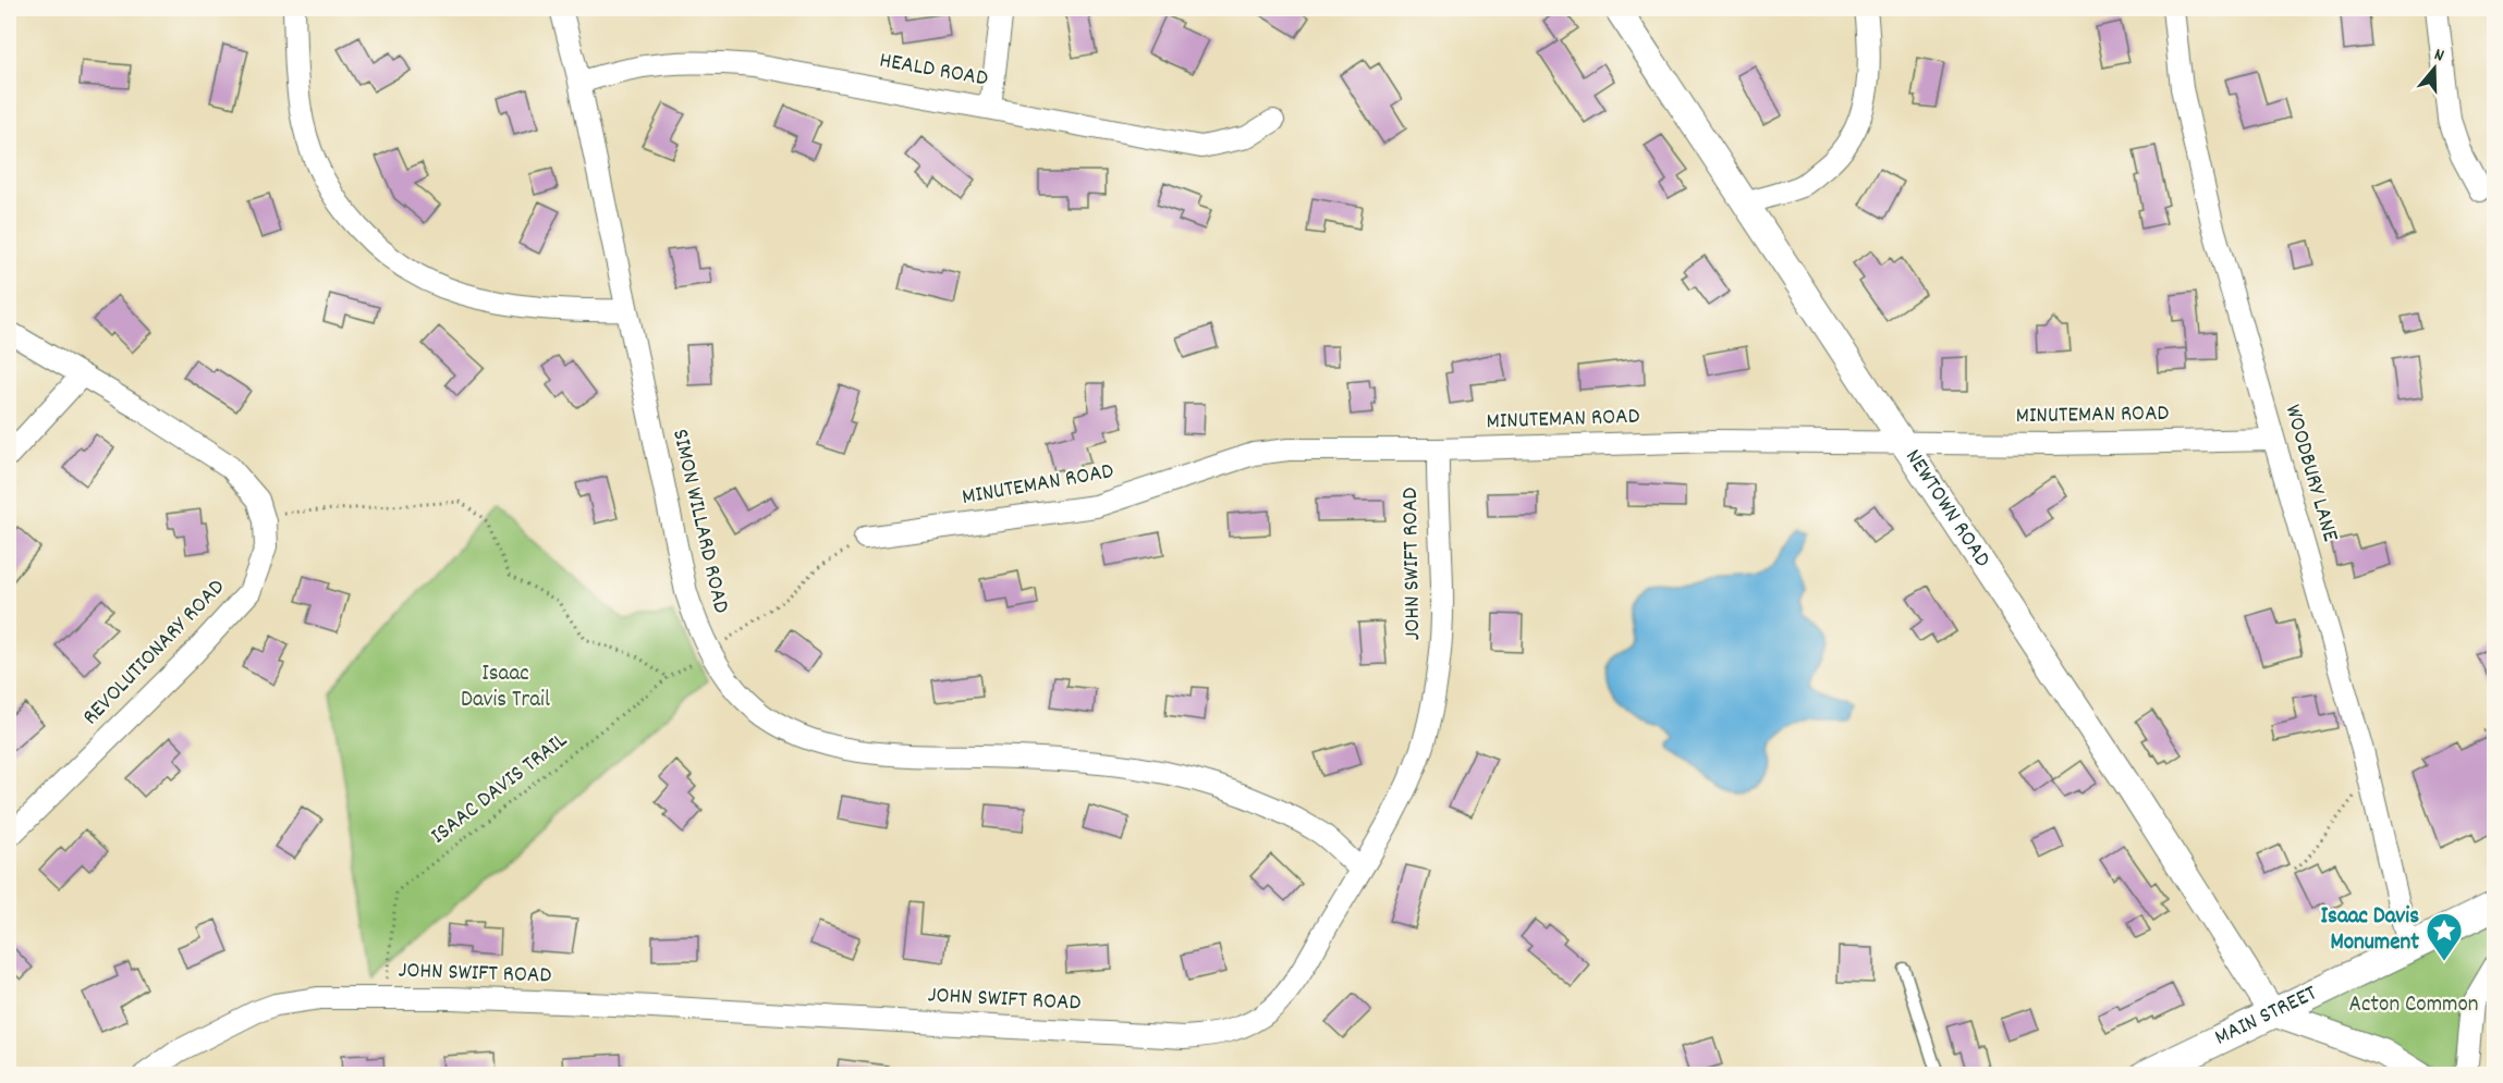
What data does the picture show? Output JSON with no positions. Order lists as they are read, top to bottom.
{
  "streets": {
    "main road": ["MAIN STREET"],
    "street": [
      "HEALD ROAD",
      "MINUTEMAN ROAD",
      "WOODBURY LANE",
      "NEWTOWN ROAD",
      "SIMON WILLARD ROAD",
      "JOHN SWIFT ROAD",
      "REVOLUTIONARY ROAD"
    ],
    "path": ["ISAAC DAVIS TRAIL"]
  },
  "crossings": [
    ["HEALD ROAD", "SIMON WILLARD ROAD"],
    ["MINUTEMAN ROAD", "WOODBURY LANE"],
    ["MINUTEMAN ROAD", "NEWTOWN ROAD"],
    ["MINUTEMAN ROAD", "JOHN SWIFT ROAD"],
    ["MINUTEMAN ROAD", "ISAAC DAVIS TRAIL"],
    ["WOODBURY LANE", "MAIN STREET"],
    ["NEWTOWN ROAD", "MAIN STREET"],
    ["SIMON WILLARD ROAD", "JOHN SWIFT ROAD"],
    ["SIMON WILLARD ROAD", "ISAAC DAVIS TRAIL"],
    ["JOHN SWIFT ROAD", "ISAAC DAVIS TRAIL"]
  ],
  "parks": ["Isaac Davis Trail", "Acton Common"],
  "places": {
    "place": ["Isaac Davis Monument"]
  },
  "north": "top"
}
